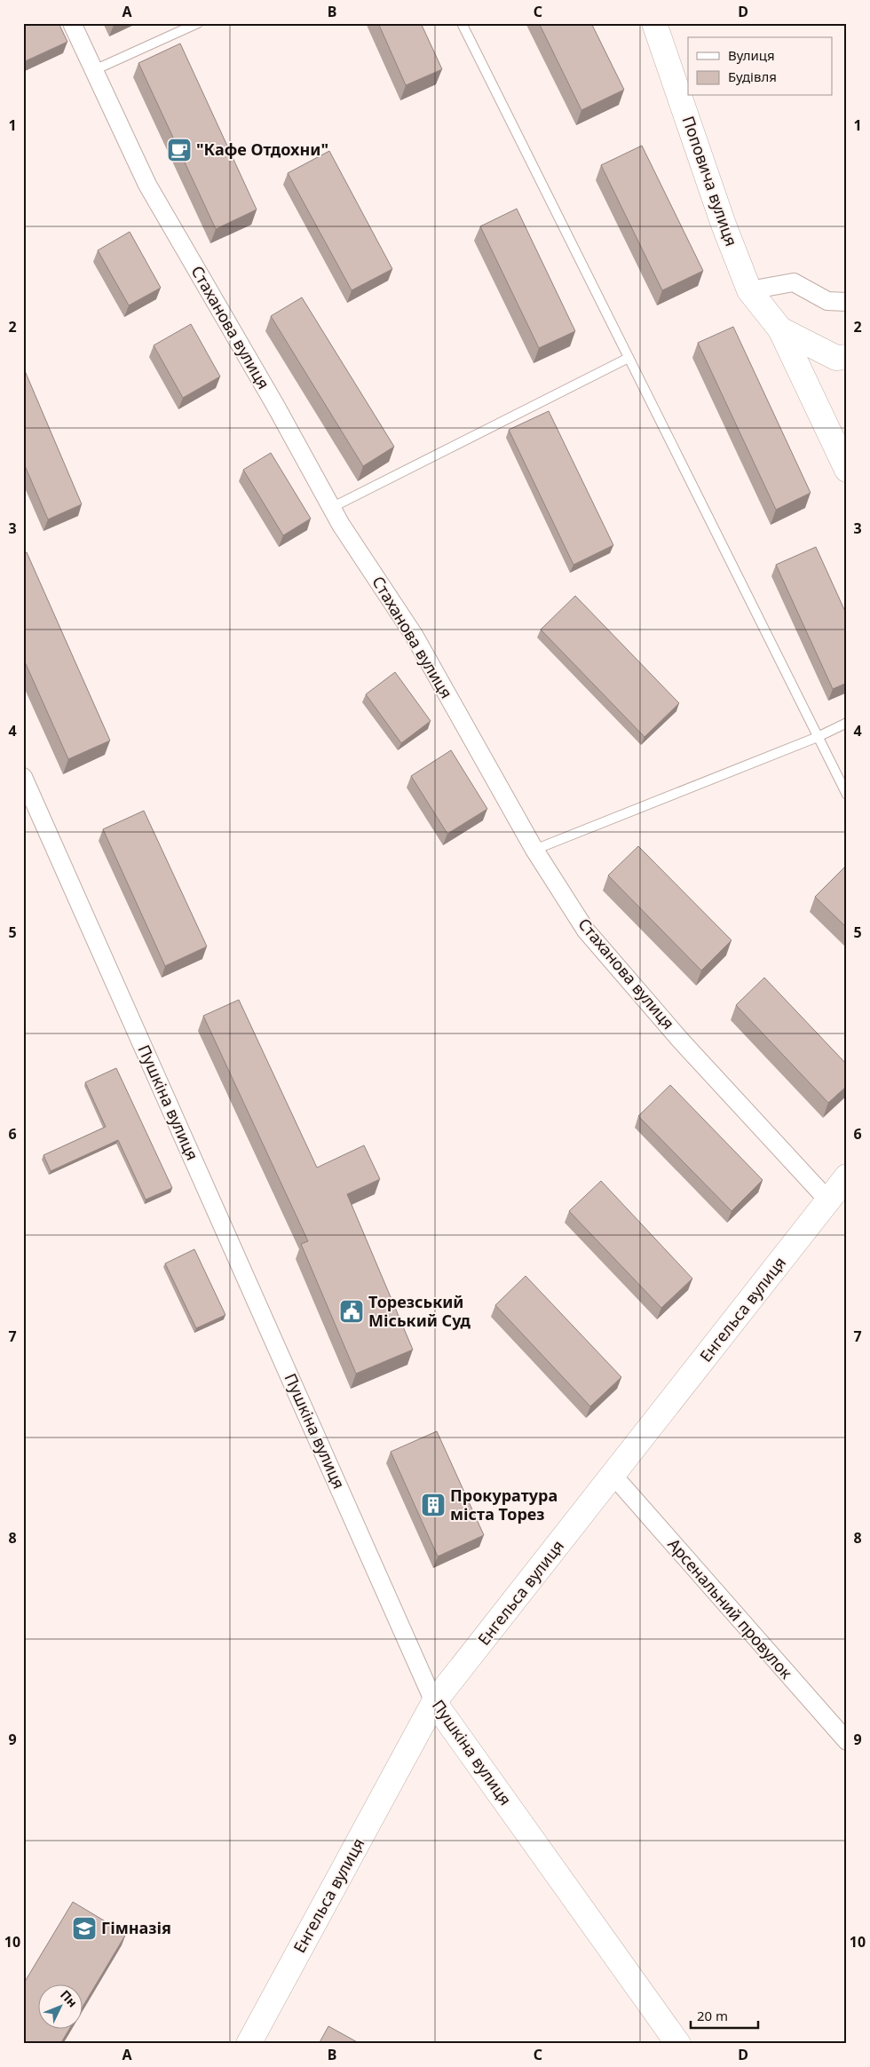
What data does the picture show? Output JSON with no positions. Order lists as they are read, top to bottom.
{
  "streets": {
    "street": [
      "Поповича вулиця",
      "Стаханова вулиця",
      "Пушкіна вулиця",
      "Енгельса вулиця",
      "Арсенальний провулок"
    ]
  },
  "crossings": [
    ["Стаханова вулиця", "Енгельса вулиця"],
    ["Пушкіна вулиця", "Енгельса вулиця"],
    ["Енгельса вулиця", "Арсенальний провулок"]
  ],
  "places": {
    "cafe": ["\"Кафе Отдохни\""],
    "public building": ["Торезський Міський Суд"],
    "building": ["Прокуратура міста Торез"],
    "school or university": ["Гімназія"]
  },
  "legend": ["Вулиця", "Будівля"],
  "scale_bar": "20 m",
  "north": "top right",
  "grid": {
    "columns": [
      "A",
      "B",
      "C",
      "D"
    ],
    "rows": [
      "1",
      "2",
      "3",
      "4",
      "5",
      "6",
      "7",
      "8",
      "9",
      "10"
    ]
  }
}
